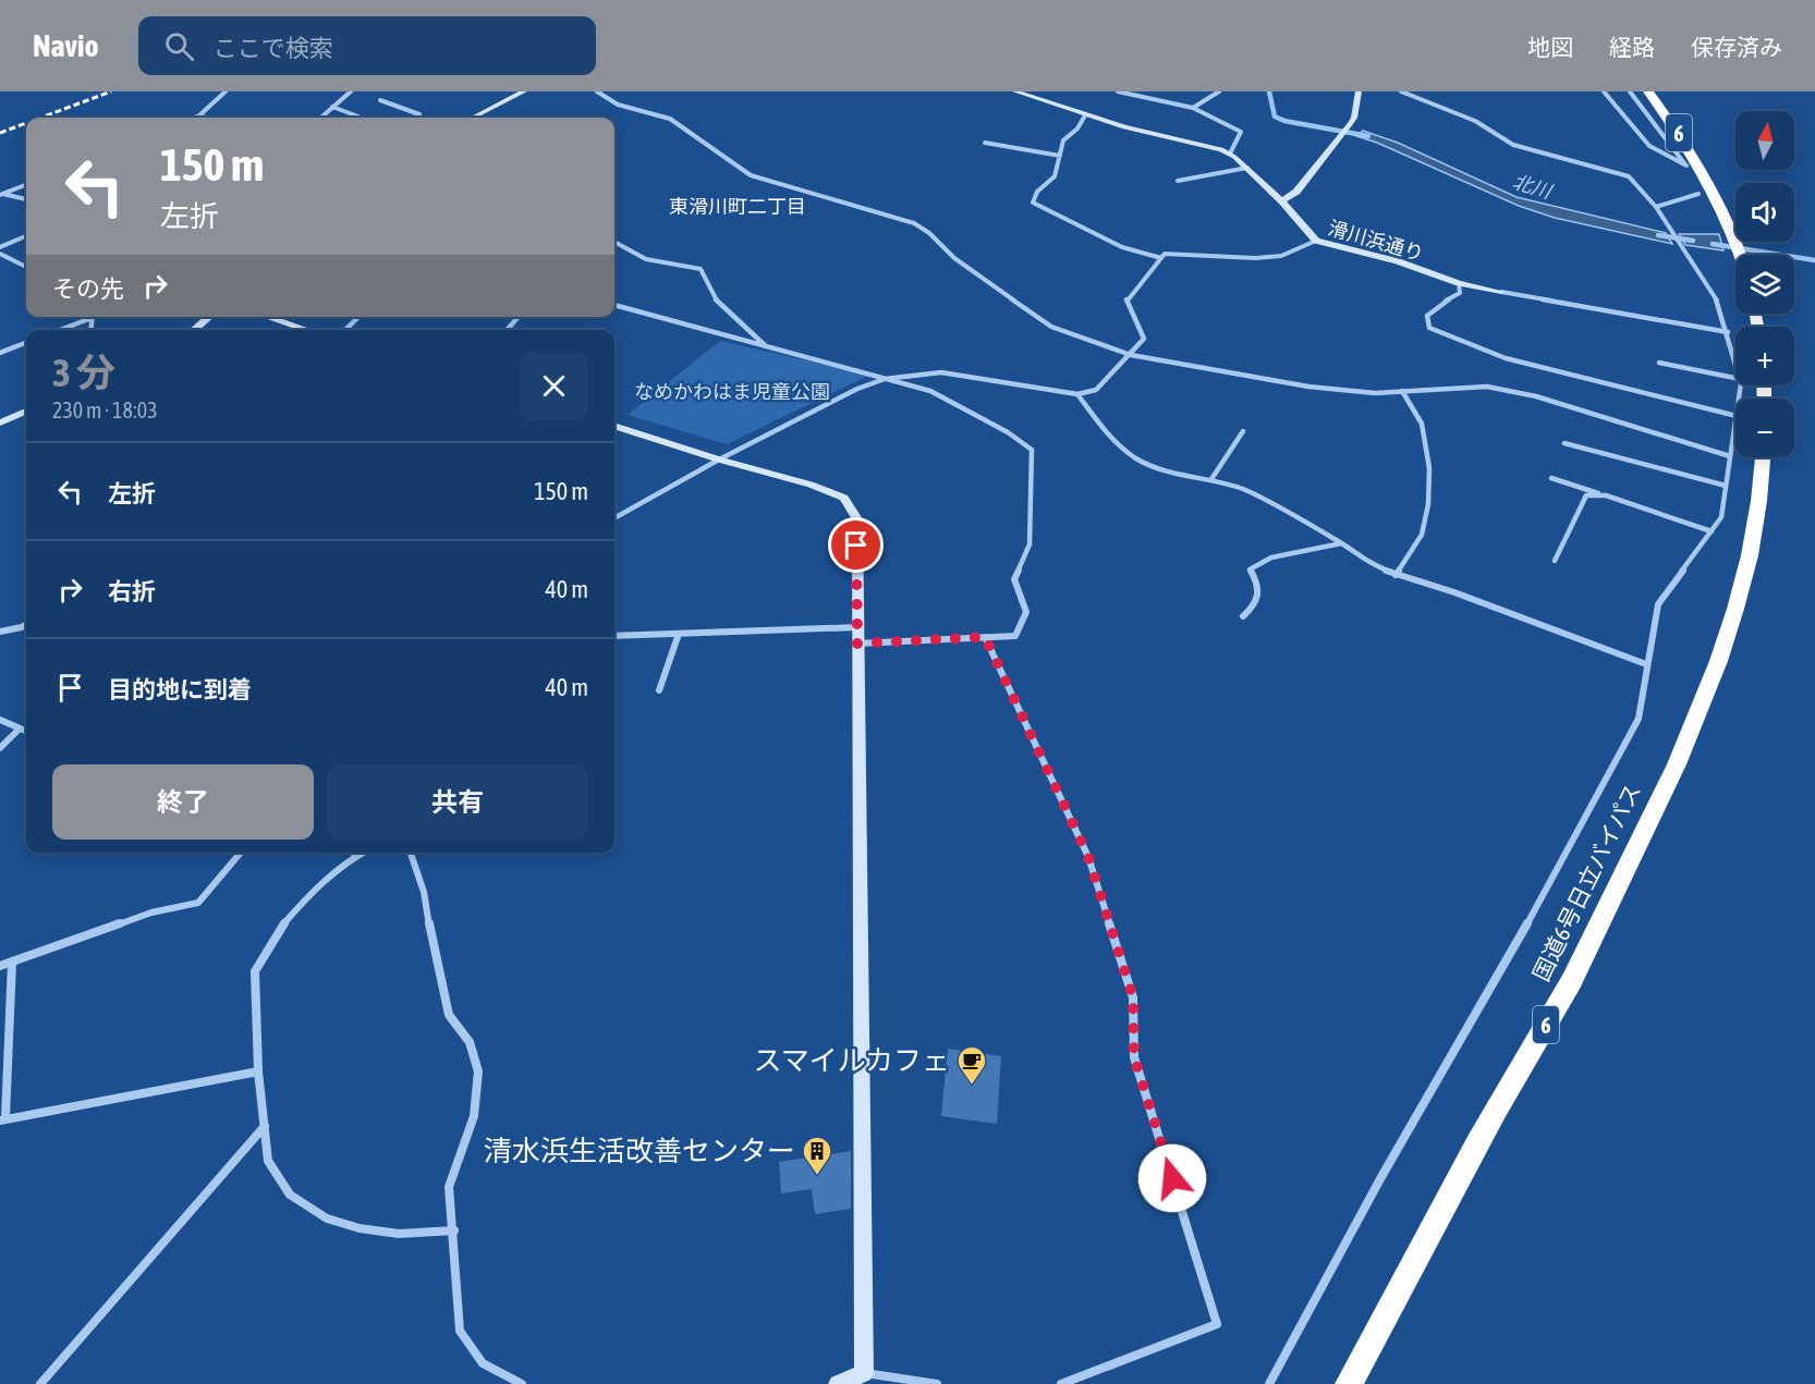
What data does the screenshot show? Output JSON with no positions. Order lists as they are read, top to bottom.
{
  "streets": {
    "highway": ["6", "国道6号日立バイパス"],
    "street": ["滑川浜通り"]
  },
  "districts": ["東滑川町二丁目"],
  "water": ["北川"],
  "parks": ["なめかわはま児童公園"],
  "places": {
    "cafe": ["スマイルカフェ"],
    "building": ["清水浜生活改善センター"]
  },
  "north": "top",
  "page": {
    "header": "Navio",
    "search": "ここで検索",
    "nav": ["地図", "経路", "保存済み"],
    "map_buttons": ["+", "−"],
    "turn": ["150 m", "左折"],
    "then": "その先",
    "heading": ["3 分", "230 m · 18:03"],
    "list": [
      {
        "name": "左折",
        "value": "150 m"
      },
      {
        "name": "右折",
        "value": "40 m"
      },
      {
        "name": "目的地に到着",
        "value": "40 m"
      }
    ],
    "buttons": ["終了", "共有"]
  }
}
